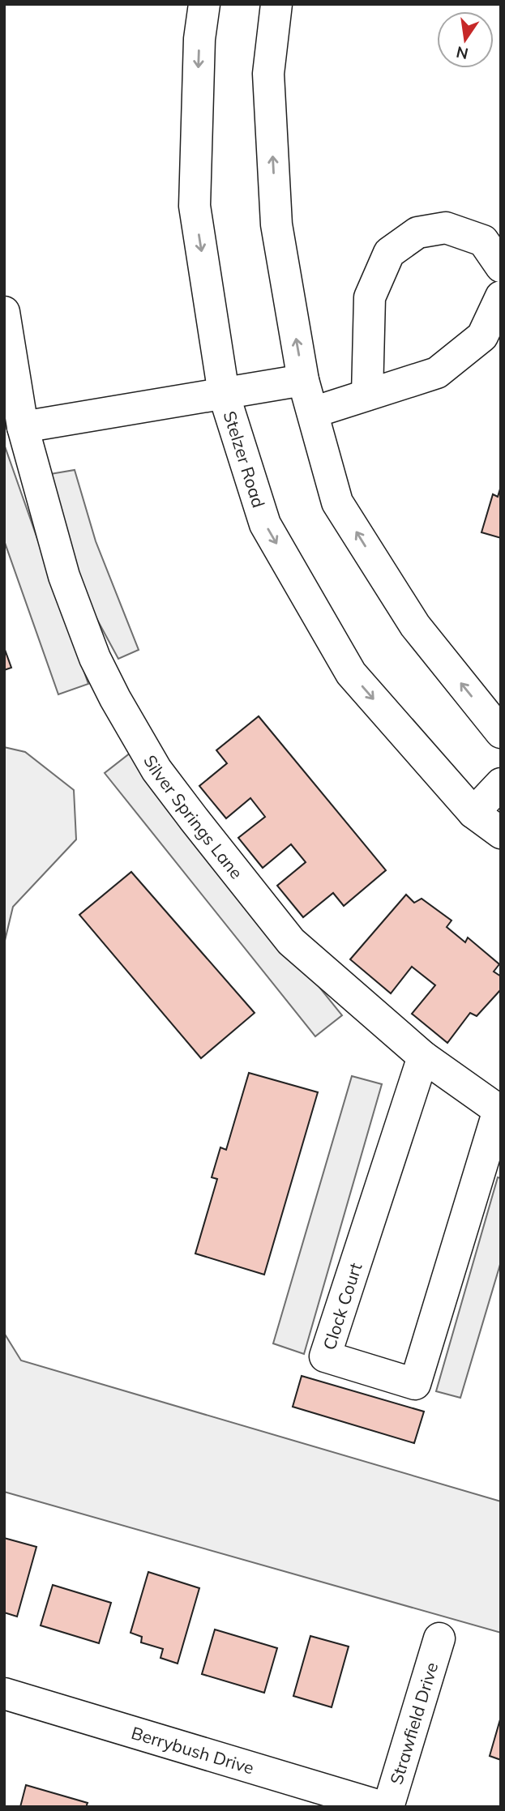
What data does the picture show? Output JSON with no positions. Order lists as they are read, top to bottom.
{
  "streets": {
    "street": [
      "Stelzer Road",
      "Silver Springs Lane",
      "Clock Court",
      "Strawfield Drive",
      "Berrybush Drive"
    ]
  },
  "crossings": [
    ["Silver Springs Lane", "Clock Court"]
  ],
  "north": "bottom"
}
